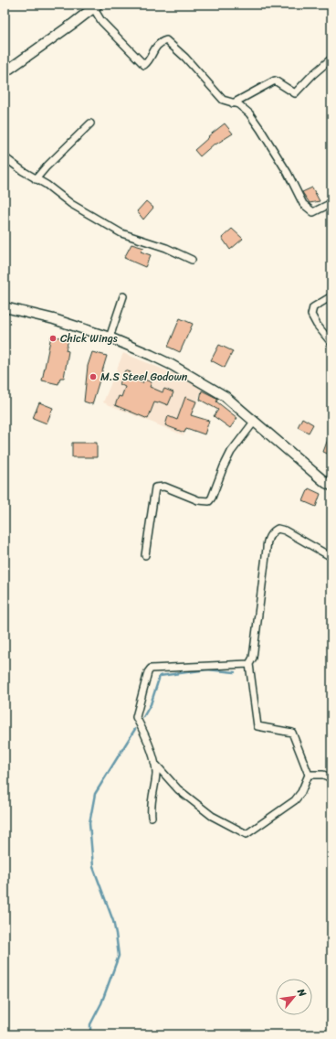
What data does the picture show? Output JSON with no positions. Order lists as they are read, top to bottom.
{
  "places": ["Chick Wings", "M.S Steel Godown"],
  "north": "top right"
}
